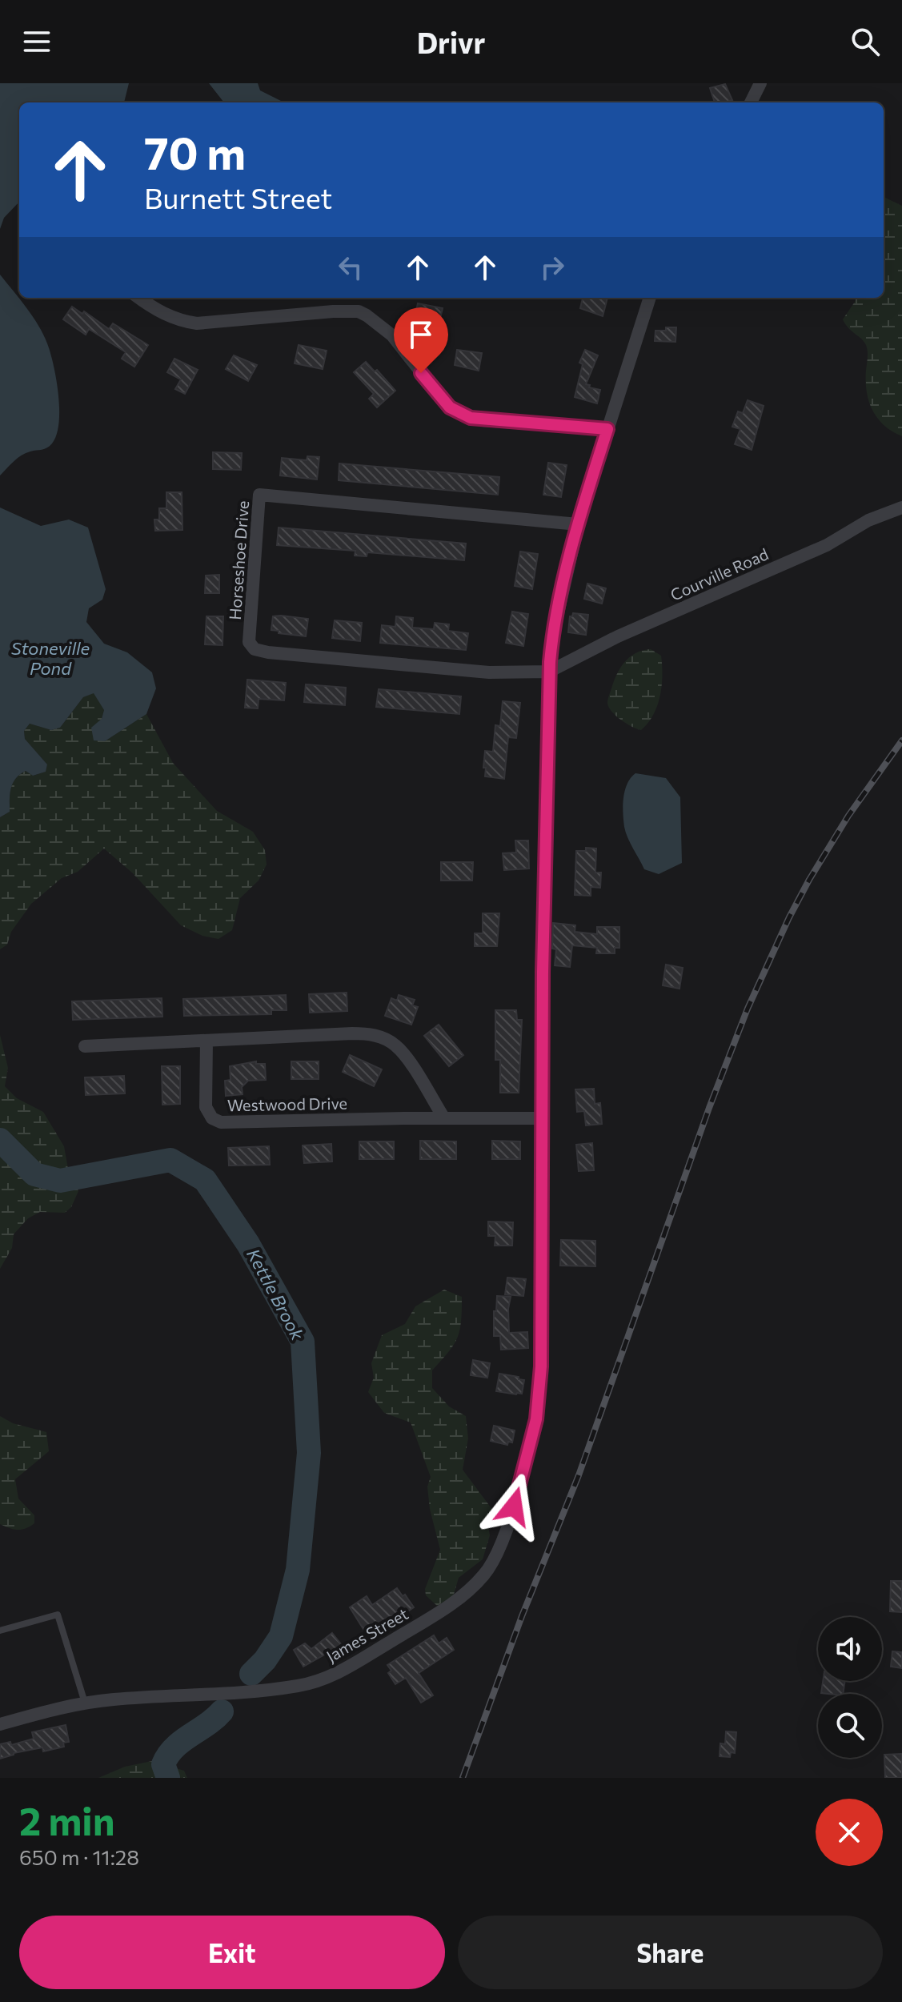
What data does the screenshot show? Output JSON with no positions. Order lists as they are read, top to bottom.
{
  "streets": {
    "street": [
      "Horseshoe Drive",
      "Courville Road",
      "Westwood Drive",
      "James Street"
    ]
  },
  "crossings": [
    ["Horseshoe Drive", "Courville Road"],
    ["Horseshoe Drive", "James Street"],
    ["Courville Road", "James Street"],
    ["Westwood Drive", "James Street"]
  ],
  "water": ["Stoneville Pond", "Kettle Brook"],
  "page": {
    "header": "Drivr",
    "turn": ["70 m", "Burnett Street"],
    "heading": ["2 min", "650 m · 11:28"],
    "buttons": ["Exit", "Share"]
  }
}
